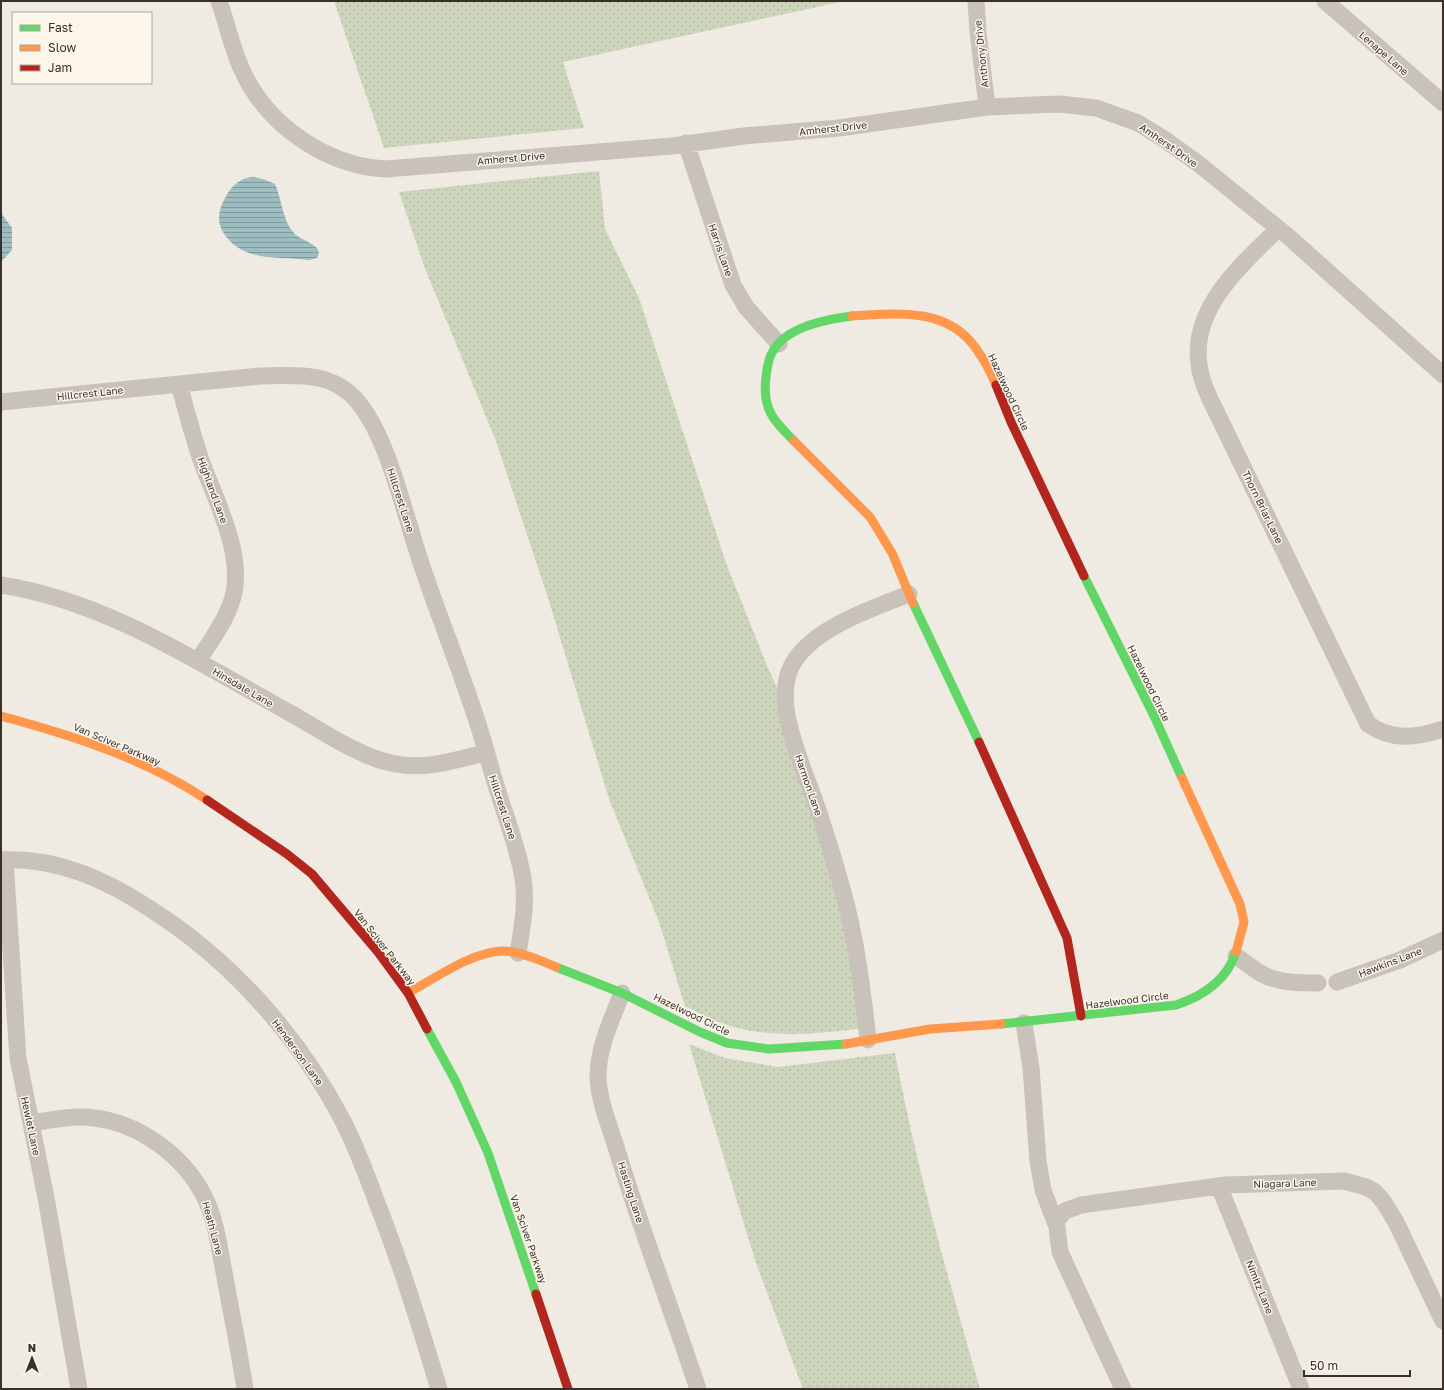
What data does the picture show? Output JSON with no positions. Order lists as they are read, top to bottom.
{
  "streets": {
    "street": [
      "Lenape Lane",
      "Anthony Drive",
      "Amherst Drive",
      "Harris Lane",
      "Hazelwood Circle",
      "Hillcrest Lane",
      "Highland Lane",
      "Thorn Briar Lane",
      "Hinsdale Lane",
      "Van Sciver Parkway",
      "Harmon Lane",
      "Hawkins Lane",
      "Henderson Lane",
      "Hewlet Lane",
      "Niagara Lane",
      "Hasting Lane",
      "Heath Lane",
      "Nimitz Lane"
    ]
  },
  "crossings": [
    ["Anthony Drive", "Amherst Drive"],
    ["Amherst Drive", "Harris Lane"],
    ["Amherst Drive", "Thorn Briar Lane"],
    ["Harris Lane", "Hazelwood Circle"],
    ["Hazelwood Circle", "Hillcrest Lane"],
    ["Hazelwood Circle", "Van Sciver Parkway"],
    ["Hazelwood Circle", "Harmon Lane"],
    ["Hazelwood Circle", "Hasting Lane"],
    ["Hillcrest Lane", "Highland Lane"],
    ["Hillcrest Lane", "Hinsdale Lane"],
    ["Highland Lane", "Hinsdale Lane"],
    ["Henderson Lane", "Hewlet Lane"],
    ["Hewlet Lane", "Heath Lane"],
    ["Niagara Lane", "Nimitz Lane"]
  ],
  "legend": ["Fast", "Slow", "Jam"],
  "scale_bar": "50 m",
  "north": "top"
}
